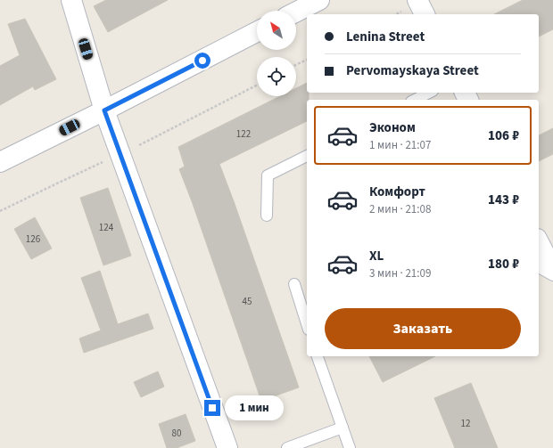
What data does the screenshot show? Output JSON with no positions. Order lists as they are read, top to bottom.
{
  "house_numbers": [
    "122",
    "124",
    "126",
    "45",
    "12",
    "80"
  ],
  "north": "top left",
  "page": {
    "banner": ["Lenina Street", "Pervomayskaya Street"],
    "list": [
      {
        "name": "Эконом",
        "note": "1 мин · 21:07",
        "value": "106 ₽"
      },
      {
        "name": "Комфорт",
        "note": "2 мин · 21:08",
        "value": "143 ₽"
      },
      {
        "name": "XL",
        "note": "3 мин · 21:09",
        "value": "180 ₽"
      }
    ],
    "buttons": "Заказать",
    "bubble": "1 мин"
  }
}
